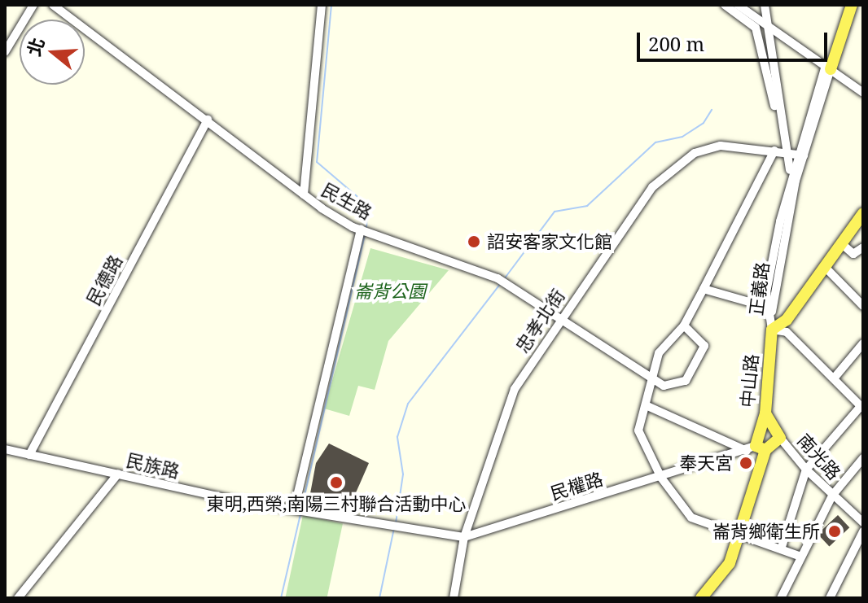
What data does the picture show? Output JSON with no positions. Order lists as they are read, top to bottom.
{
  "streets": {
    "main road": ["正義路", "中山路"],
    "street": [
      "民生路",
      "民德路",
      "忠孝北街",
      "南光路",
      "民族路",
      "民權路"
    ]
  },
  "crossings": [
    ["民生路", "民德路"],
    ["民生路", "忠孝北街"],
    ["民德路", "民族路"],
    ["正義路", "忠孝北街"],
    ["正義路", "中山路"],
    ["忠孝北街", "民權路"],
    ["中山路", "民權路"],
    ["民族路", "民權路"]
  ],
  "parks": ["崙背公園"],
  "places": [
    "詔安客家文化館",
    "奉天宮",
    "東明,西榮,南陽三村聯合活動中心",
    "崙背鄉衛生所"
  ],
  "scale_bar": "200 m",
  "north": "left"
}
